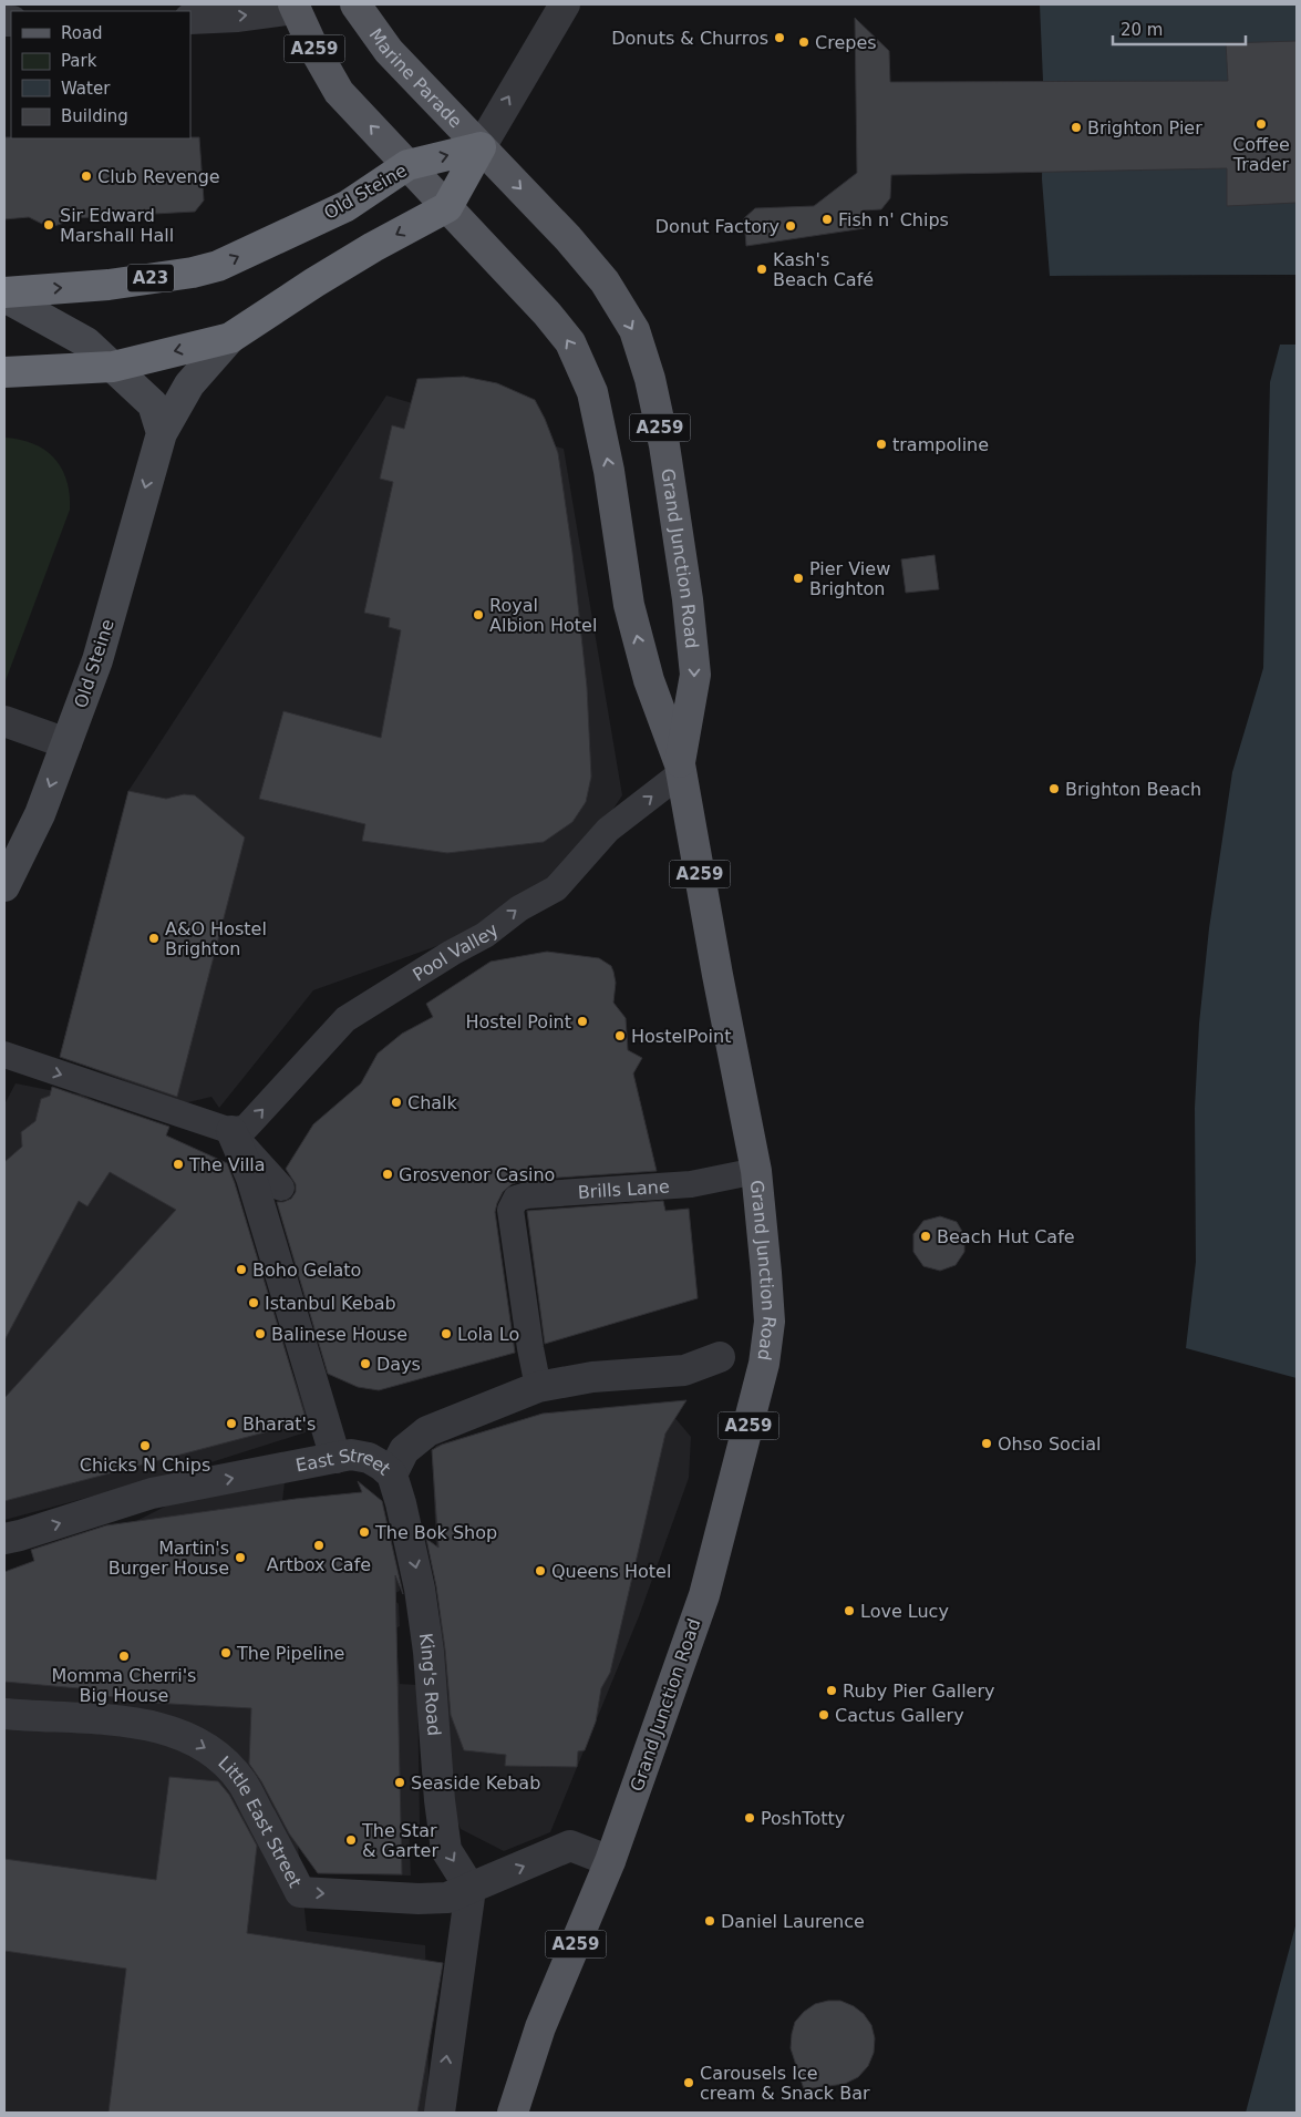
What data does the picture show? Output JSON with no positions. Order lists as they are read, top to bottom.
{
  "streets": {
    "highway": ["Old Steine", "A23"],
    "main road": ["A259", "Marine Parade", "Grand Junction Road"],
    "street": ["East Street", "King's Road", "Little East Street"],
    "lane": ["Pool Valley", "Brills Lane"]
  },
  "crossings": [
    ["A259", "Old Steine"],
    ["A259", "Grand Junction Road"],
    ["Marine Parade", "Old Steine"],
    ["Marine Parade", "Grand Junction Road"],
    ["Old Steine", "Grand Junction Road"],
    ["Grand Junction Road", "Pool Valley"],
    ["Grand Junction Road", "Brills Lane"],
    ["Brills Lane", "East Street"],
    ["East Street", "King's Road"],
    ["King's Road", "Little East Street"]
  ],
  "one_way": [
    "Pool Valley",
    "East Street",
    "King's Road",
    "Little East Street"
  ],
  "places": [
    "Donuts & Churros",
    "Crepes",
    "Coffee Trader",
    "Brighton Pier",
    "Club Revenge",
    "Fish n' Chips",
    "Sir Edward Marshall Hall",
    "Donut Factory",
    "Kash's Beach Café",
    "trampoline",
    "Pier View Brighton",
    "Royal Albion Hotel",
    "Brighton Beach",
    "A&O Hostel Brighton",
    "Hostel Point",
    "HostelPoint",
    "Chalk",
    "The Villa",
    "Grosvenor Casino",
    "Beach Hut Cafe",
    "Boho Gelato",
    "Istanbul Kebab",
    "Balinese House",
    "Lola Lo",
    "Days",
    "Bharat's",
    "Ohso Social",
    "Chicks N Chips",
    "The Bok Shop",
    "Artbox Cafe",
    "Martin's Burger House",
    "Queens Hotel",
    "Love Lucy",
    "The Pipeline",
    "Momma Cherri's Big House",
    "Ruby Pier Gallery",
    "Cactus Gallery",
    "Seaside Kebab",
    "PoshTotty",
    "The Star & Garter",
    "Daniel Laurence",
    "Carousels Ice cream & Snack Bar"
  ],
  "legend": [
    "Road",
    "Park",
    "Water",
    "Building"
  ],
  "scale_bar": "20 m"
}
